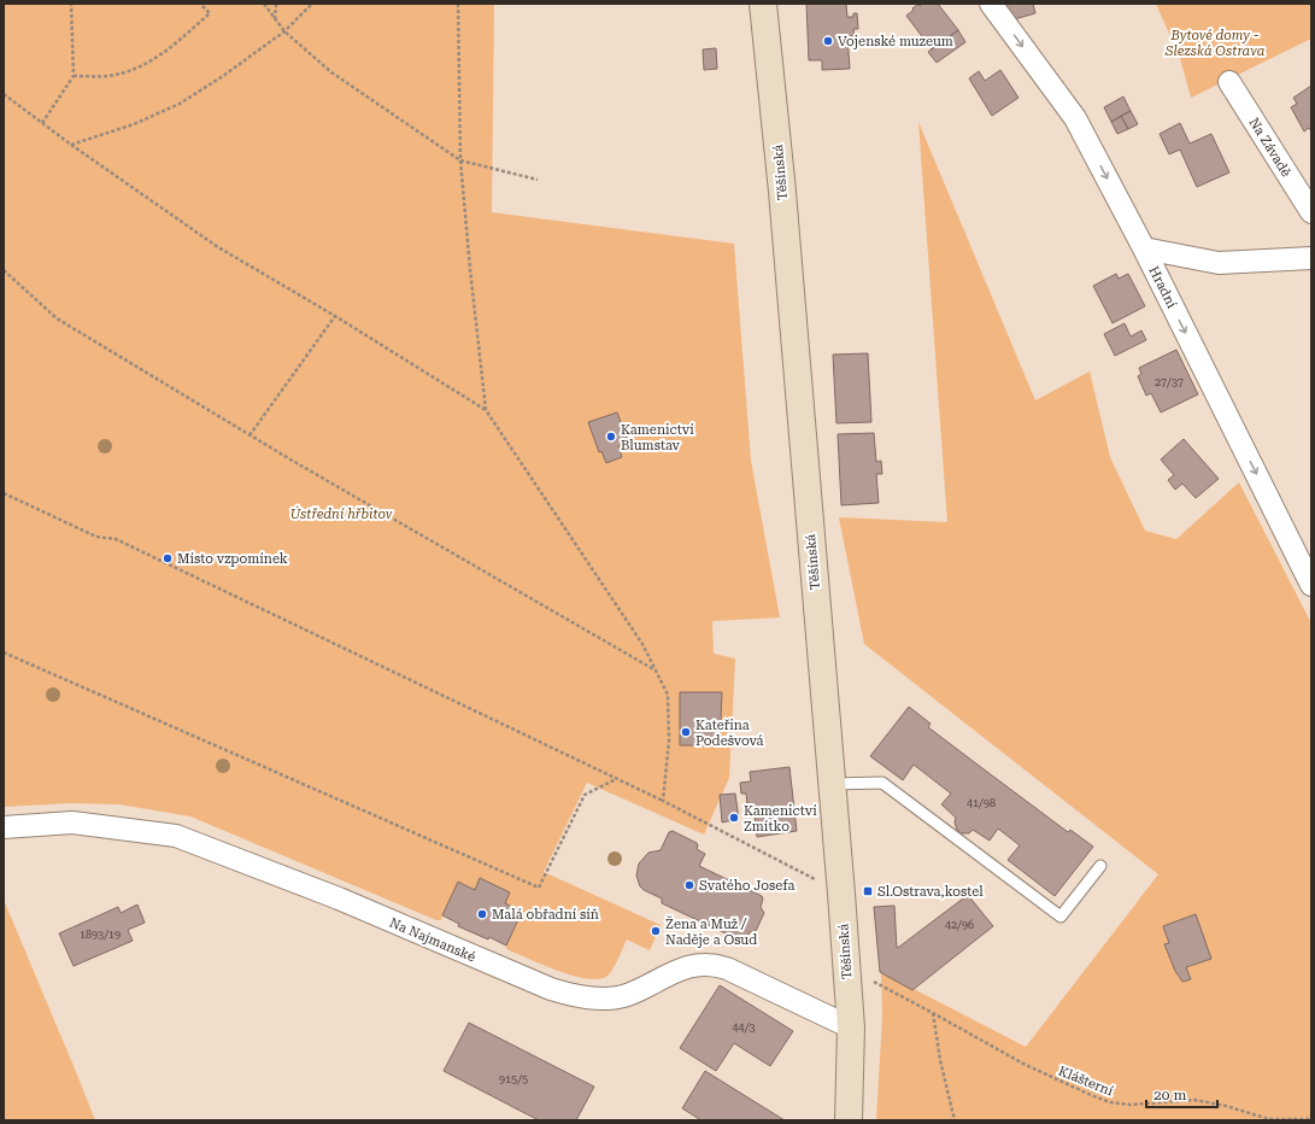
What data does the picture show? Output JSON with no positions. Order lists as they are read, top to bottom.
{
  "streets": {
    "main road": ["Těšínská"],
    "street": ["Na Závadě", "Hradní", "Na Najmanské"],
    "path": ["Klášterní"]
  },
  "crossings": [
    ["Těšínská", "Na Najmanské"]
  ],
  "one_way": ["Hradní"],
  "parks": ["Bytové domy - Slezská Ostrava", "Ústřední hřbitov"],
  "places": {
    "other": [
      "Vojenské muzeum",
      "Kamenictví Blumstav",
      "Místo vzpomínek",
      "Kateřina Podešvová",
      "Kamenictví Zmítko",
      "Svatého Josefa",
      "Malá obřadní síň",
      "Žena a Muž / Naděje a Osud"
    ],
    "transit": ["Sl.Ostrava,kostel"]
  },
  "house_numbers": [
    "27/37",
    "41/98",
    "42/96",
    "1893/19",
    "44/3",
    "915/5"
  ],
  "scale_bar": "20 m"
}
